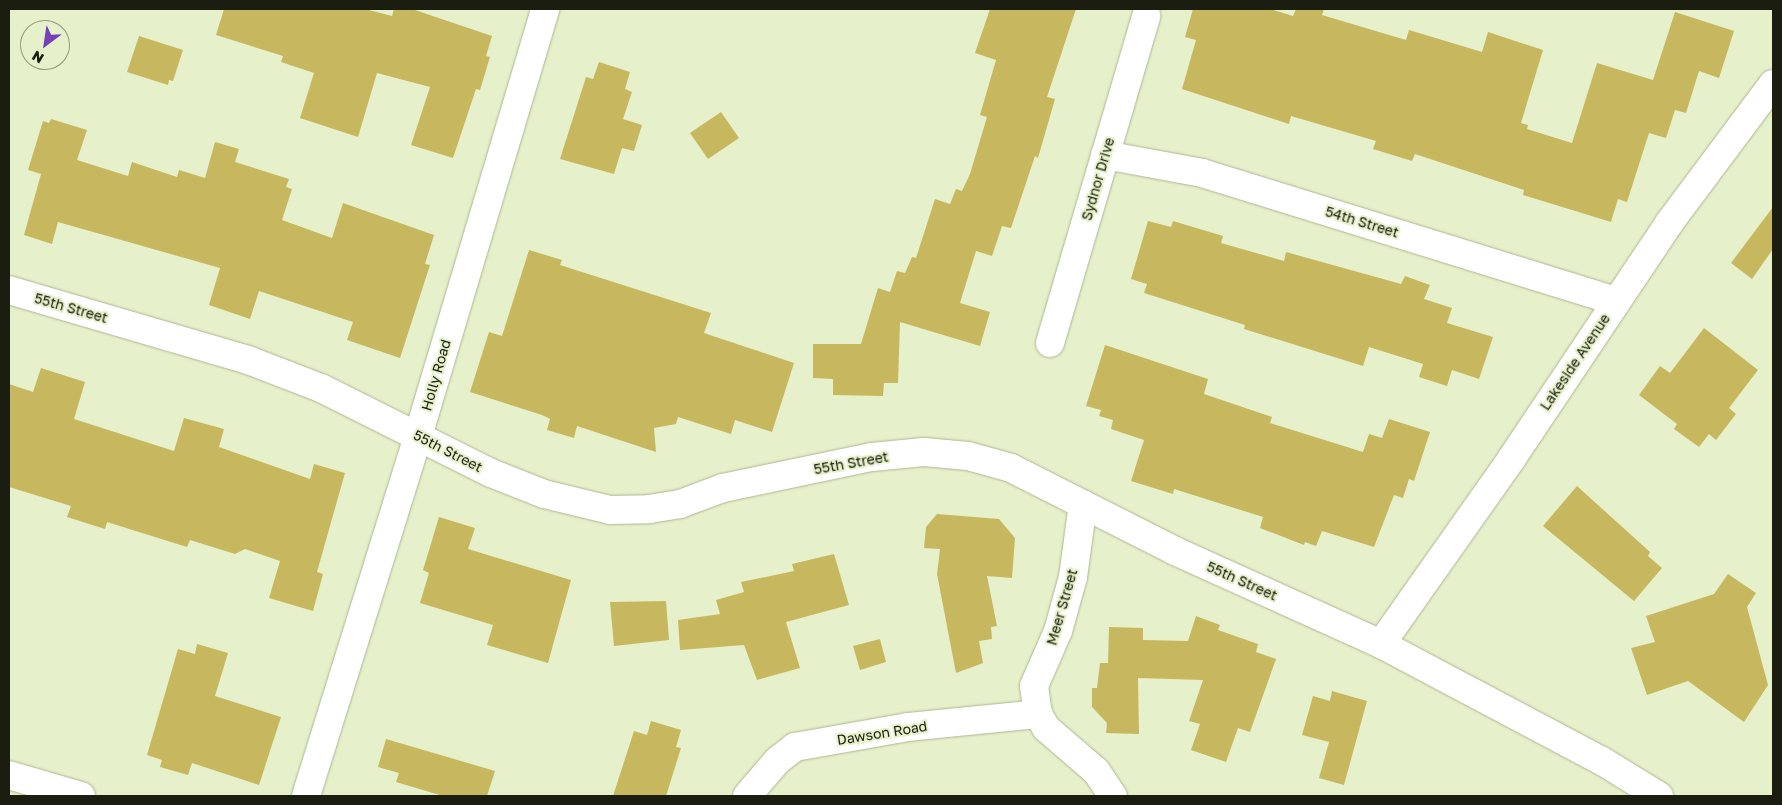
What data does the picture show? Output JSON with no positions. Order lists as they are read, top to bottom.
{
  "streets": {
    "street": [
      "Sydnor Drive",
      "54th Street",
      "55th Street",
      "Lakeside Avenue",
      "Holly Road",
      "Meer Street",
      "Dawson Road"
    ]
  },
  "crossings": [
    ["Sydnor Drive", "54th Street"],
    ["54th Street", "Lakeside Avenue"],
    ["55th Street", "Lakeside Avenue"],
    ["55th Street", "Holly Road"],
    ["55th Street", "Meer Street"],
    ["Meer Street", "Dawson Road"]
  ],
  "north": "bottom left"
}
